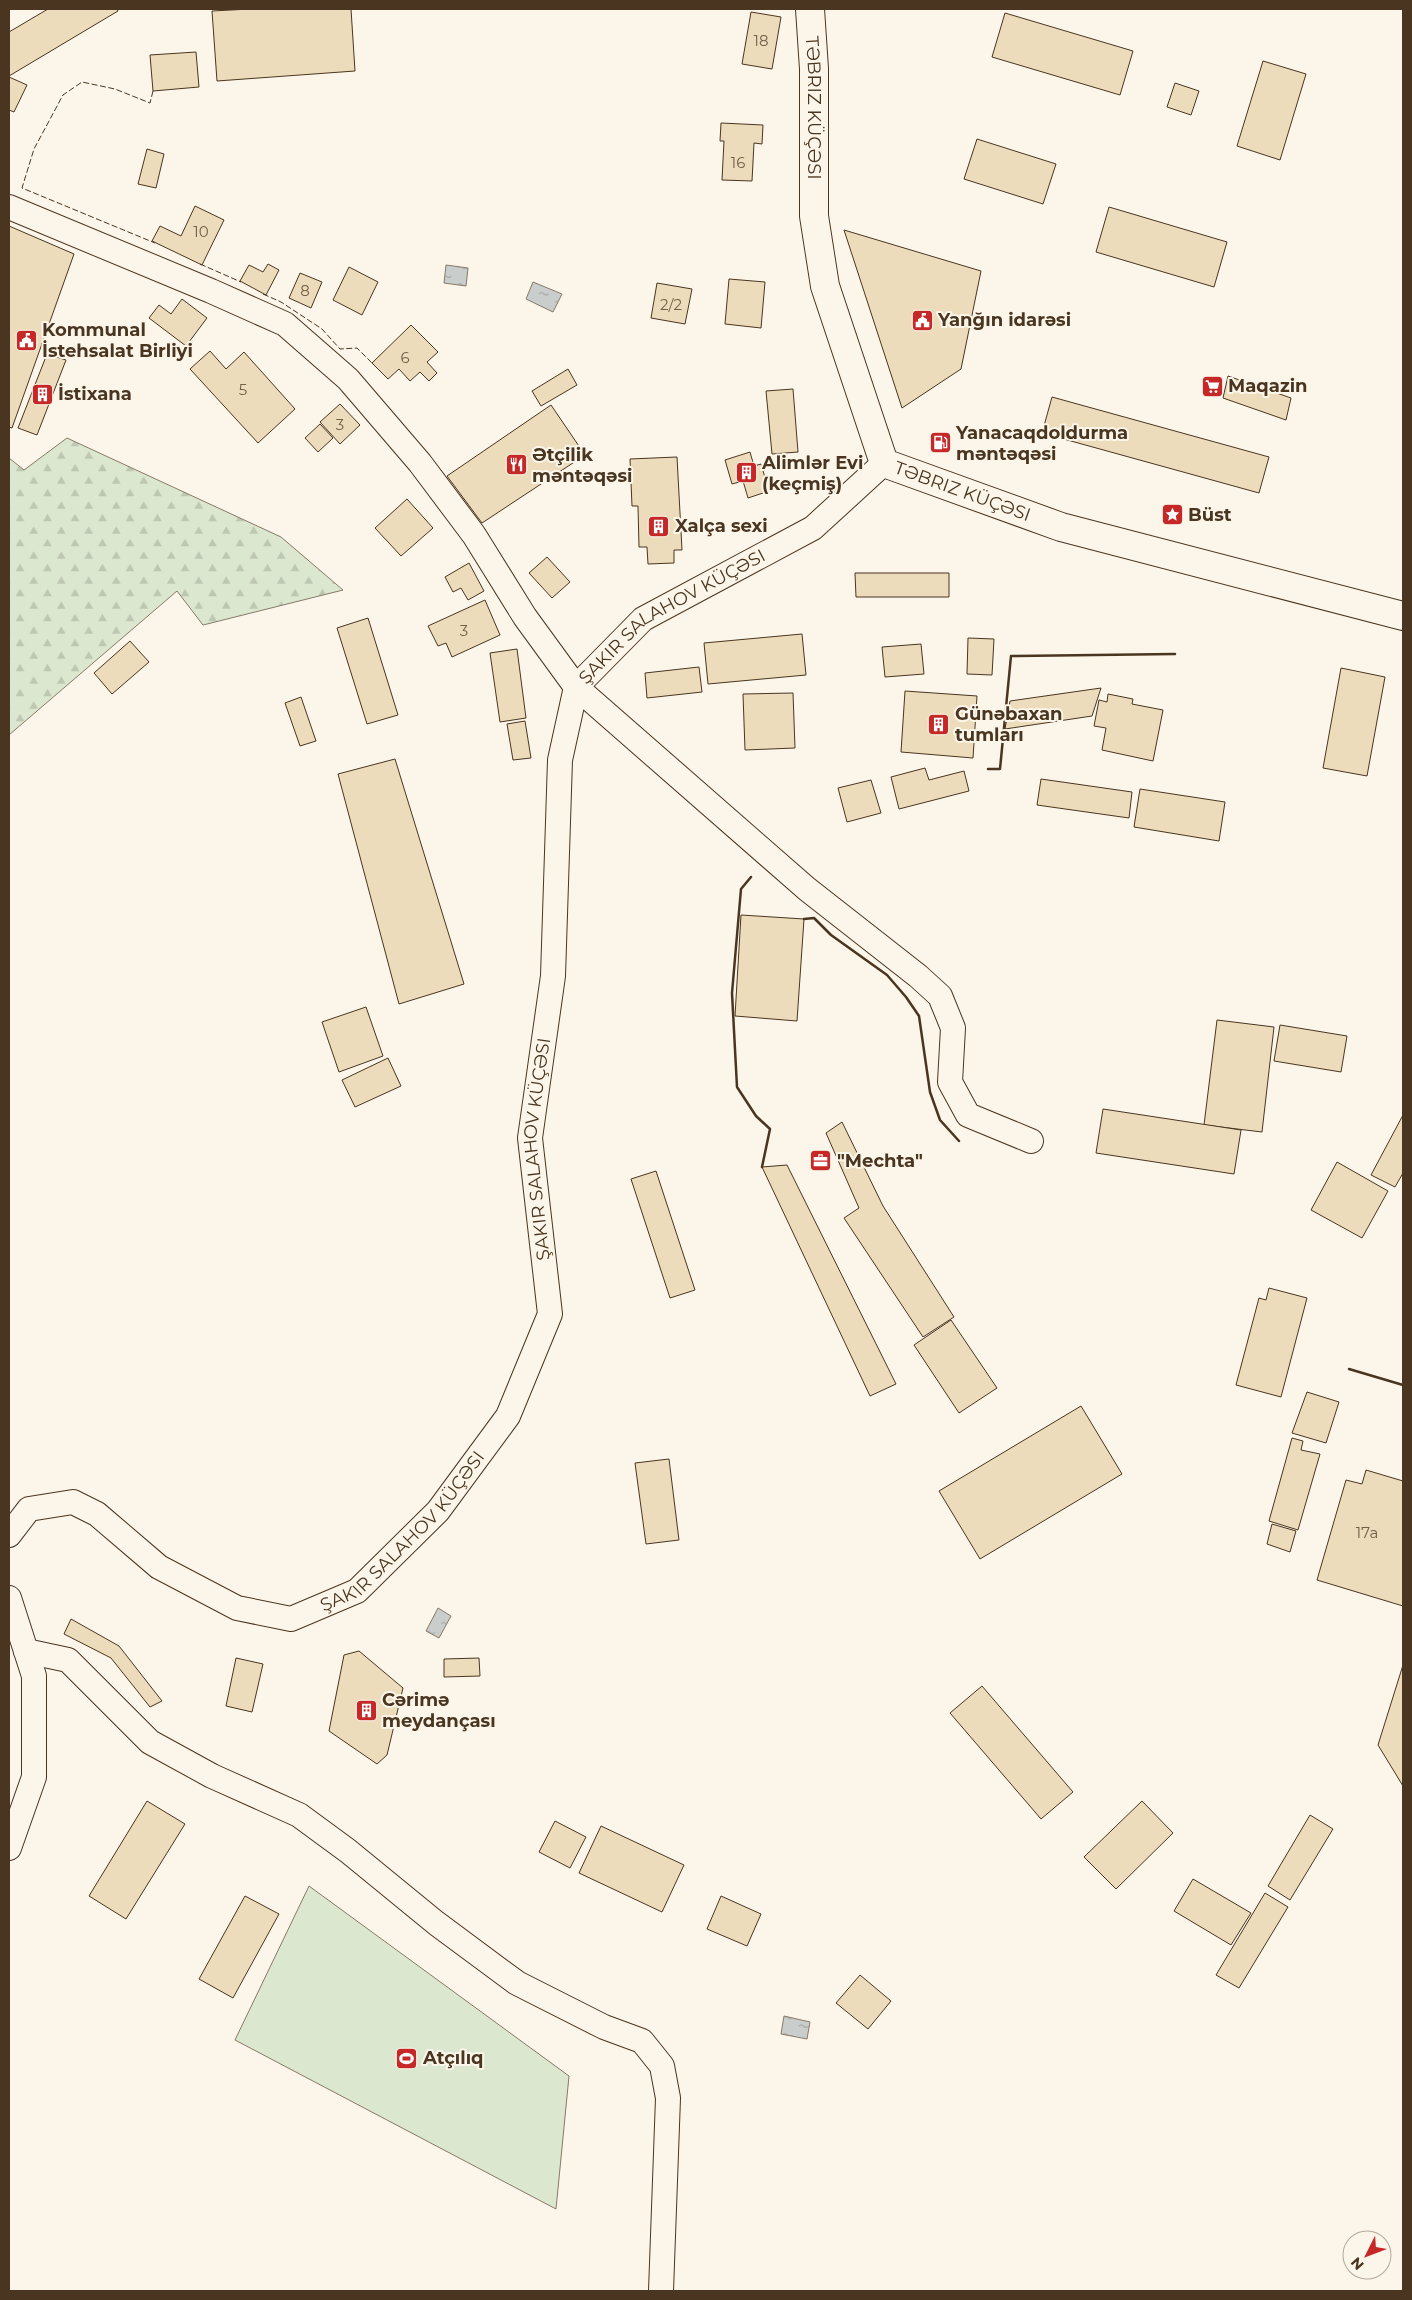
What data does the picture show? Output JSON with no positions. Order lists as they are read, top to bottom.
{
  "streets": {
    "main road": ["TƏBRIZ KÜÇƏSI"],
    "street": ["ŞAKIR SALAHOV KÜÇƏSI"]
  },
  "crossings": [
    ["TƏBRIZ KÜÇƏSI", "ŞAKIR SALAHOV KÜÇƏSI"]
  ],
  "places": {
    "public building": ["Yanğın idarəsi", "Kommunal İstehsalat Birliyi"],
    "supermarket": ["Maqazin"],
    "building": [
      "İstixana",
      "Alimlər Evi (keçmiş)",
      "Xalça sexi",
      "Günəbaxan tumları",
      "Cərimə meydançası"
    ],
    "fuel station": ["Yanacaqdoldurma məntəqəsi"],
    "restaurant": ["Ətçilik məntəqəsi"],
    "place": ["Büst"],
    "office": ["\"Mechta\""],
    "sports": ["Atçılıq"]
  },
  "house_numbers": [
    "18",
    "16",
    "10",
    "8",
    "2/2",
    "6",
    "5",
    "3",
    "3",
    "17a"
  ],
  "north": "bottom left"
}
